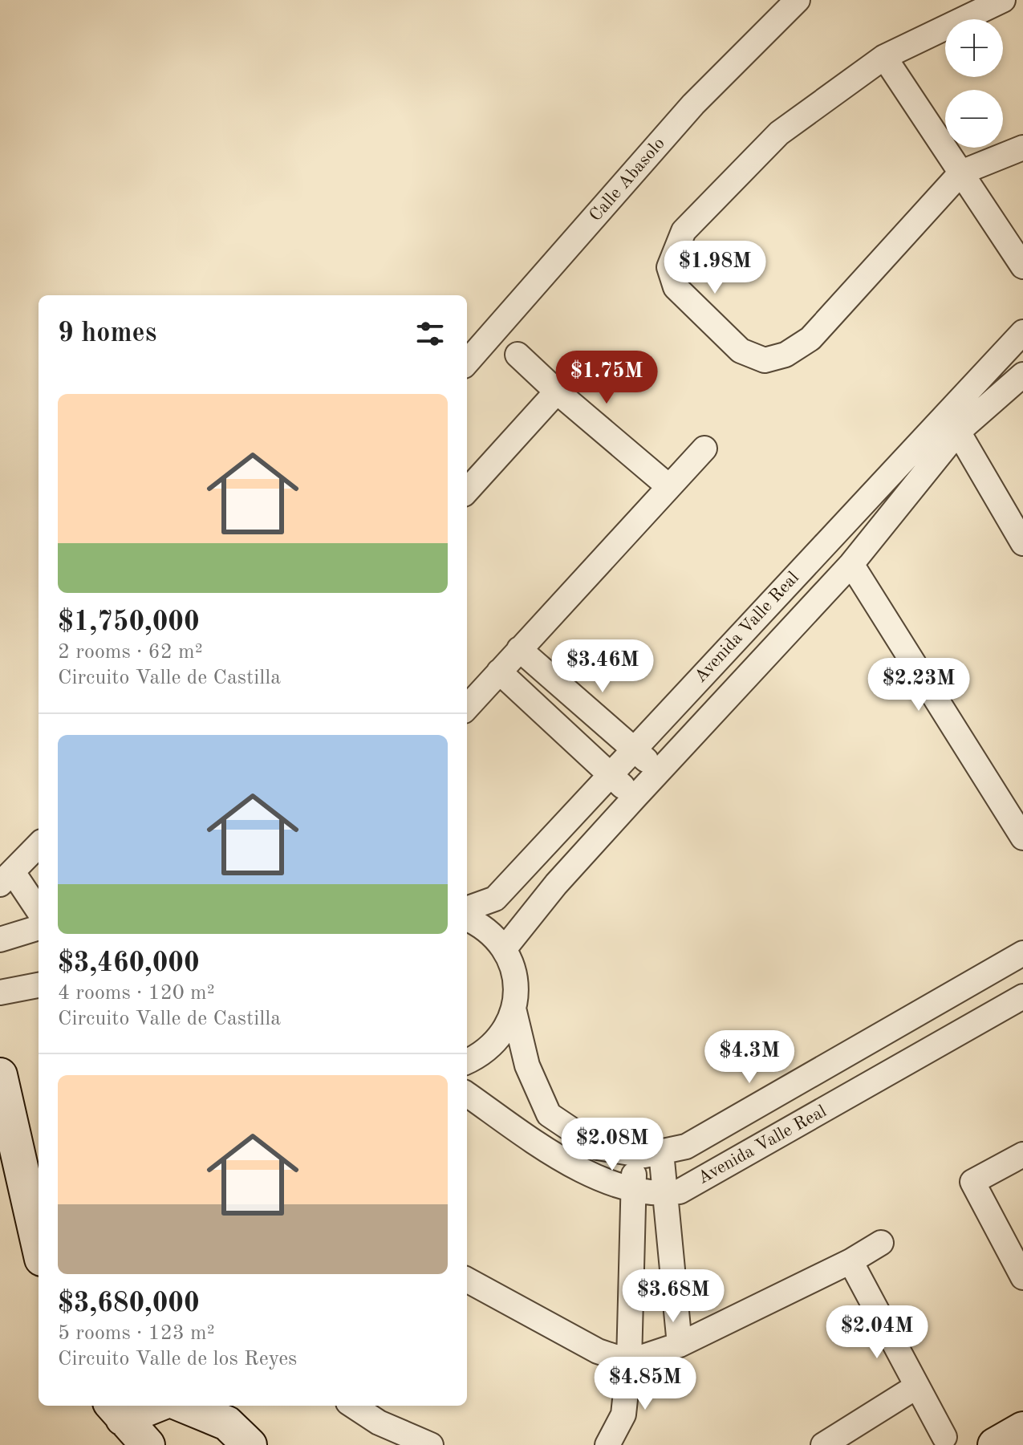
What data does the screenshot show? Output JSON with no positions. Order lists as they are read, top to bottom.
{
  "streets": {
    "street": ["Calle Abasolo", "Avenida Valle Real"]
  },
  "page": {
    "map_buttons": ["+", "−"],
    "price": [
      "$1.98M",
      "$1.75M",
      "$3.46M",
      "$2.23M",
      "$4.3M",
      "$2.08M",
      "$3.68M",
      "$2.04M",
      "$4.85M"
    ],
    "heading": "9 homes",
    "list": [
      {
        "name": "$1,750,000",
        "note": "2 rooms · 62 m² · Circuito Valle de Castilla"
      },
      {
        "name": "$3,460,000",
        "note": "4 rooms · 120 m² · Circuito Valle de Castilla"
      },
      {
        "name": "$3,680,000",
        "note": "5 rooms · 123 m² · Circuito Valle de los Reyes"
      }
    ]
  }
}
